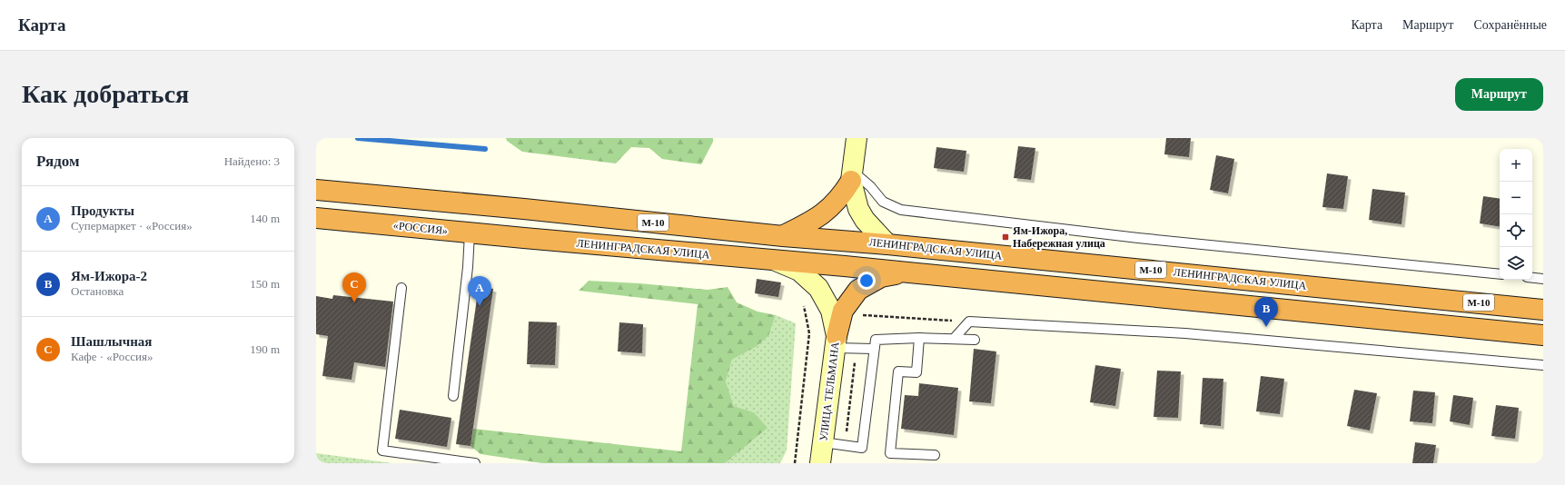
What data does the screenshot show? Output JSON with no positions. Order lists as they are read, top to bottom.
{
  "streets": {
    "highway": ["М-10", "«РОССИЯ»", "ЛЕНИНГРАДСКАЯ УЛИЦА"],
    "main road": ["УЛИЦА ТЕЛЬМАНА"]
  },
  "crossings": [
    ["«РОССИЯ»", "ЛЕНИНГРАДСКАЯ УЛИЦА"],
    ["ЛЕНИНГРАДСКАЯ УЛИЦА", "УЛИЦА ТЕЛЬМАНА"]
  ],
  "places": {
    "transit": ["Ям-Ижора, Набережная улица"]
  },
  "page": {
    "header": "Карта",
    "nav": ["Карта", "Маршрут", "Сохранённые"],
    "buttons": "Маршрут",
    "title": "Как добраться",
    "heading": ["Рядом", "Найдено: 3"],
    "map_buttons": ["+", "−"],
    "list": [
      {
        "mark": "A",
        "name": "Продукты",
        "note": "Супермаркет · «Россия»",
        "value": "140 m"
      },
      {
        "mark": "B",
        "name": "Ям-Ижора-2",
        "note": "Остановка",
        "value": "150 m"
      },
      {
        "mark": "C",
        "name": "Шашлычная",
        "note": "Кафе · «Россия»",
        "value": "190 m"
      }
    ],
    "pins": ["C", "A", "B"]
  }
}
